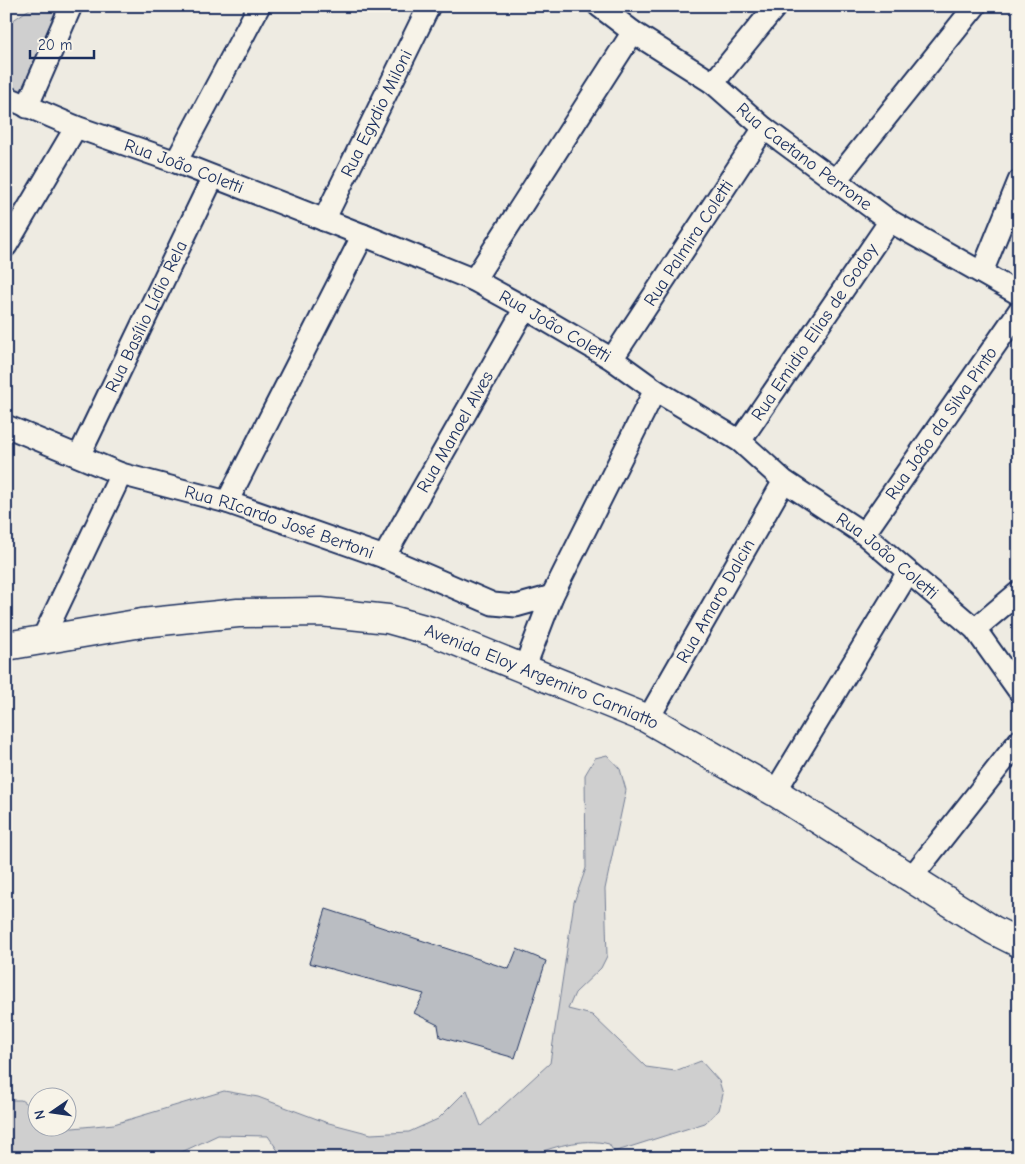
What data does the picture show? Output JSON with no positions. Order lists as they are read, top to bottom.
{
  "streets": {
    "street": [
      "Rua Egydio Miloni",
      "Rua Caetano Perrone",
      "Rua João Coletti",
      "Rua Palmira Coletti",
      "Rua Basílio Lídio Rela",
      "Rua Emidio Elias de Godoy",
      "Rua João da Silva Pinto",
      "Rua Manoel Alves",
      "Rua RIcardo José Bertoni",
      "Rua Amaro Dalcin",
      "Avenida Eloy Argemiro Carniatto"
    ]
  },
  "crossings": [
    ["Rua Egydio Miloni", "Rua João Coletti"],
    ["Rua Caetano Perrone", "Rua Palmira Coletti"],
    ["Rua Caetano Perrone", "Rua Emidio Elias de Godoy"],
    ["Rua João Coletti", "Rua Palmira Coletti"],
    ["Rua João Coletti", "Rua Basílio Lídio Rela"],
    ["Rua João Coletti", "Rua Emidio Elias de Godoy"],
    ["Rua João Coletti", "Rua João da Silva Pinto"],
    ["Rua João Coletti", "Rua Manoel Alves"],
    ["Rua João Coletti", "Rua Amaro Dalcin"],
    ["Rua Basílio Lídio Rela", "Rua RIcardo José Bertoni"],
    ["Rua Manoel Alves", "Rua RIcardo José Bertoni"],
    ["Rua Amaro Dalcin", "Avenida Eloy Argemiro Carniatto"]
  ],
  "scale_bar": "20 m",
  "north": "left"
}
